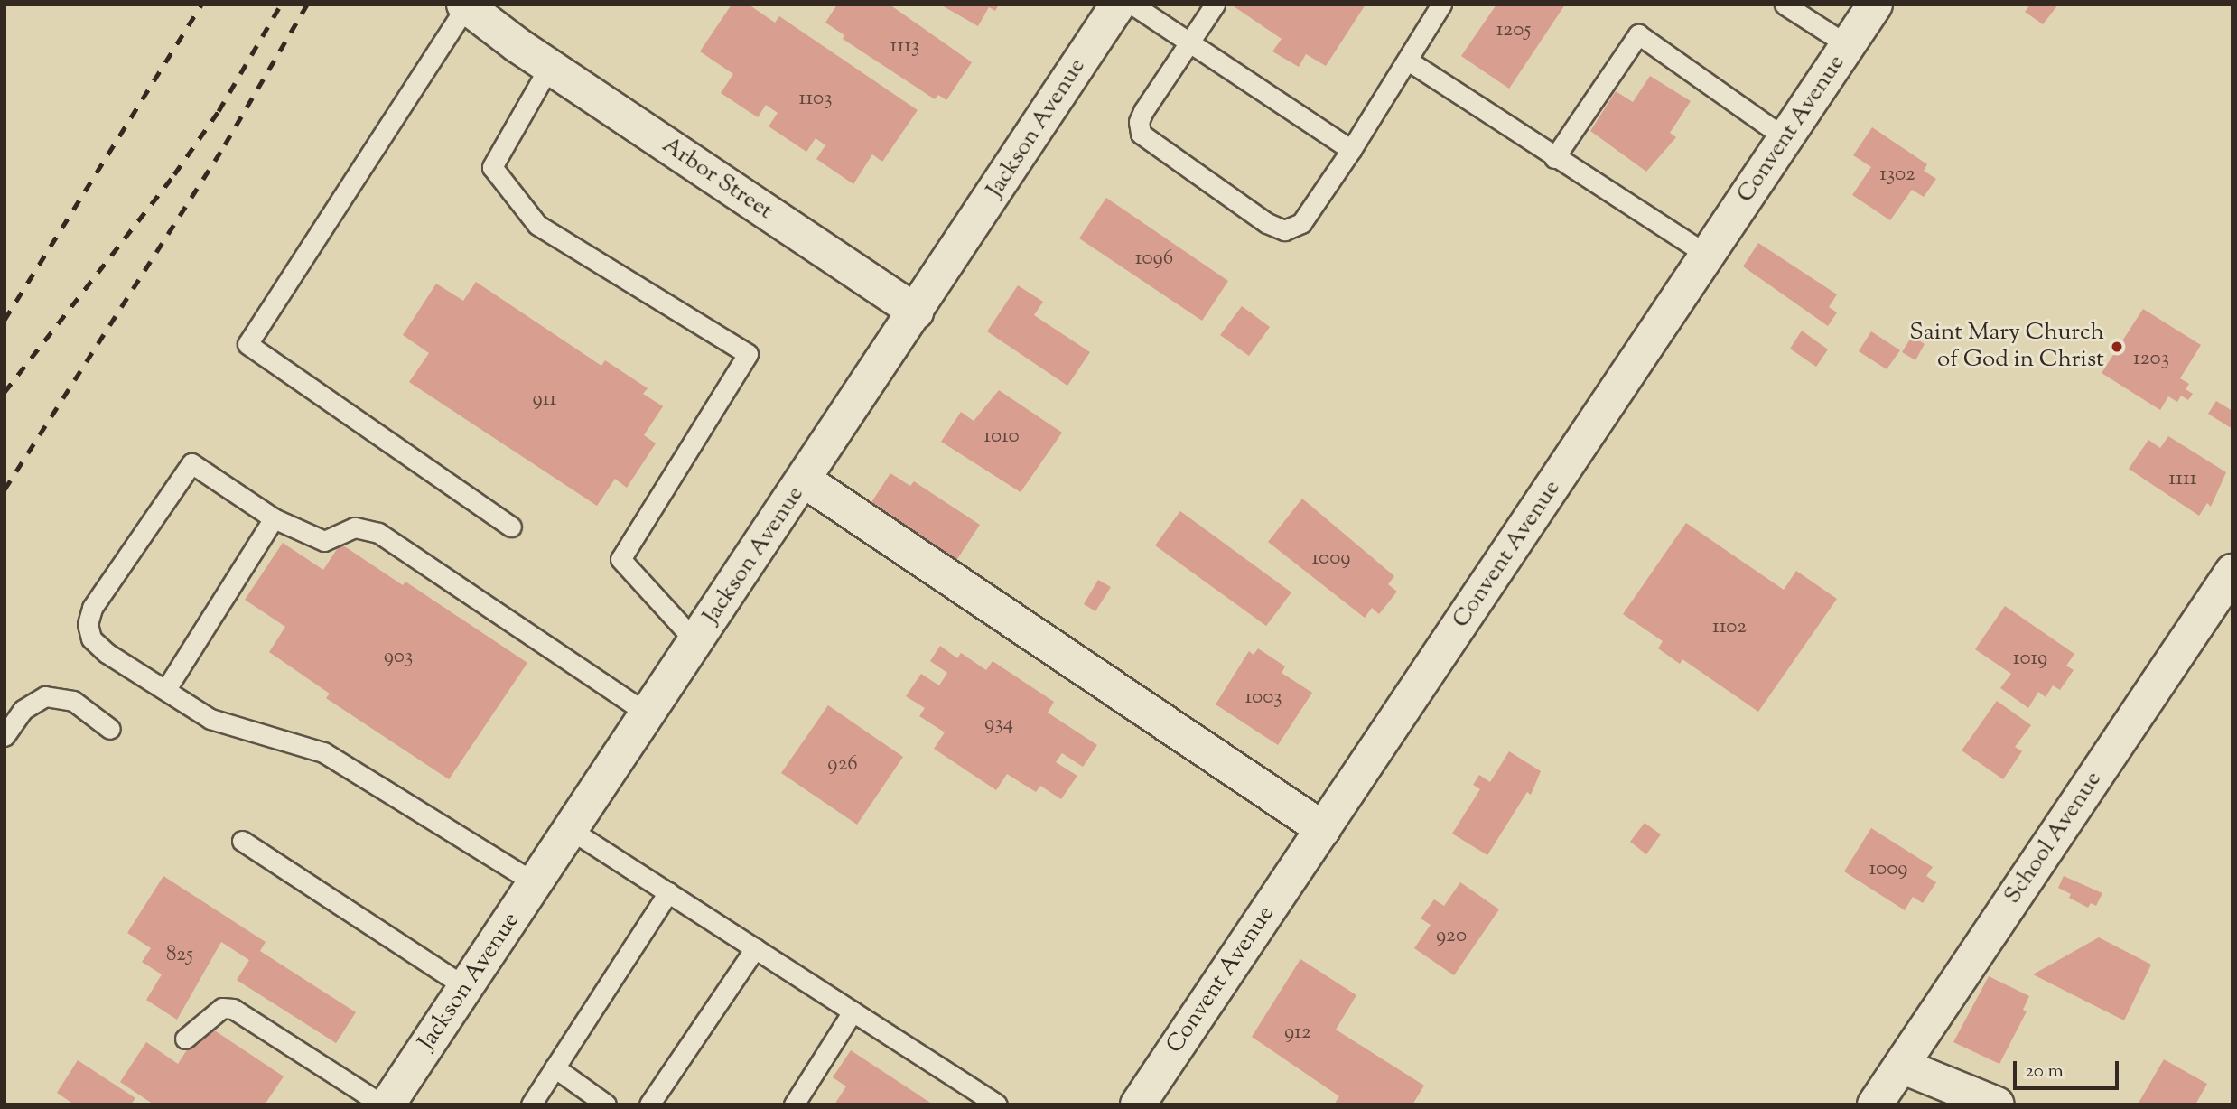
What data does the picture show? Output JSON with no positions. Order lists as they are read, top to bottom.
{
  "streets": {
    "street": [
      "Jackson Avenue",
      "Convent Avenue",
      "Arbor Street",
      "School Avenue"
    ]
  },
  "crossings": [
    ["Jackson Avenue", "Arbor Street"]
  ],
  "places": ["Saint Mary Church of God in Christ"],
  "house_numbers": [
    "1205",
    "1113",
    "1103",
    "1302",
    "1096",
    "1203",
    "911",
    "1010",
    "1111",
    "1009",
    "1102",
    "903",
    "1019",
    "1003",
    "934",
    "926",
    "1009",
    "920",
    "825",
    "912"
  ],
  "scale_bar": "20 m"
}
